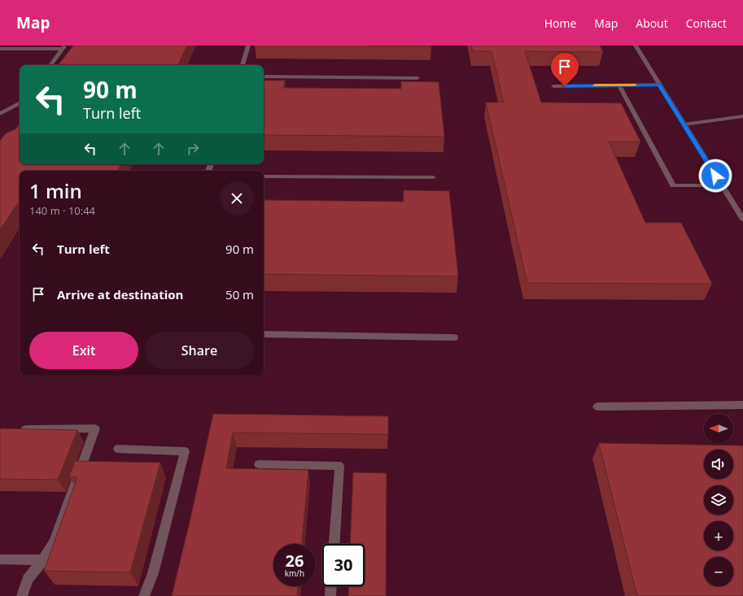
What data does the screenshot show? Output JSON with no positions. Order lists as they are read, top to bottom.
{
  "north": "left",
  "page": {
    "header": "Map",
    "nav": [
      "Home",
      "Map",
      "About",
      "Contact"
    ],
    "turn": ["90 m", "Turn left"],
    "heading": ["1 min", "140 m · 10:44"],
    "list": [
      {
        "name": "Turn left",
        "value": "90 m"
      },
      {
        "name": "Arrive at destination",
        "value": "50 m"
      }
    ],
    "buttons": ["Exit", "Share"],
    "map_buttons": ["+", "−"],
    "speed": "26 km/h",
    "limit": "30"
  }
}
